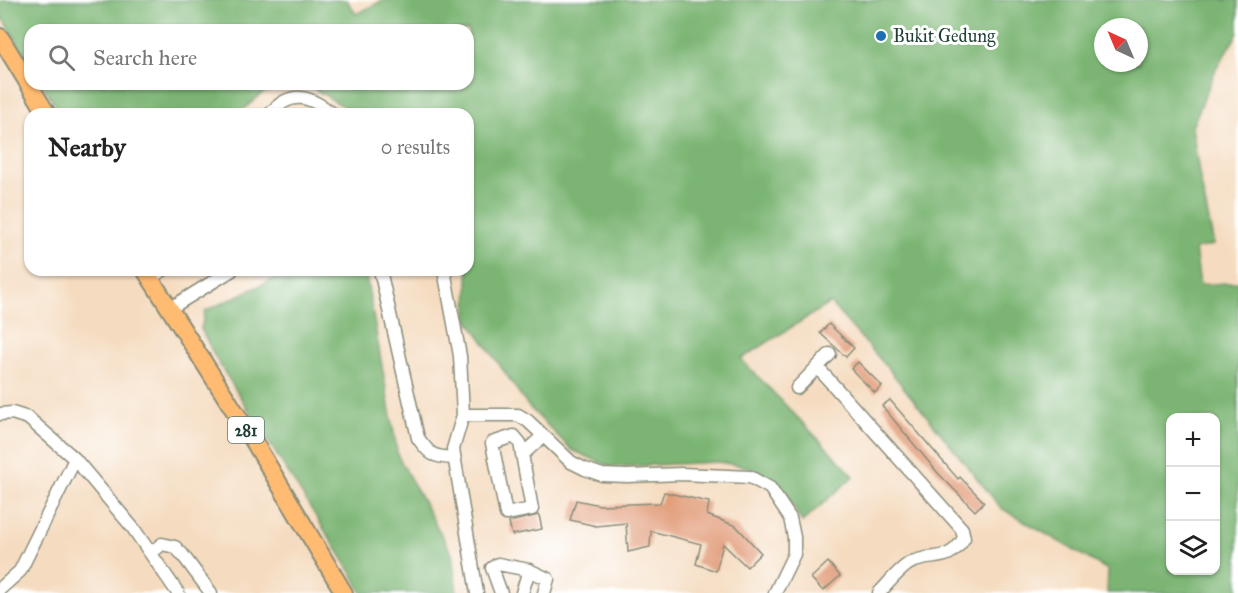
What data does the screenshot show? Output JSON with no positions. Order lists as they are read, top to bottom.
{
  "streets": {
    "main road": ["281"]
  },
  "places": ["Bukit Gedung"],
  "north": "top left",
  "page": {
    "search": "Search here",
    "heading": ["Nearby", "0 results"],
    "map_buttons": ["+", "−"]
  }
}
